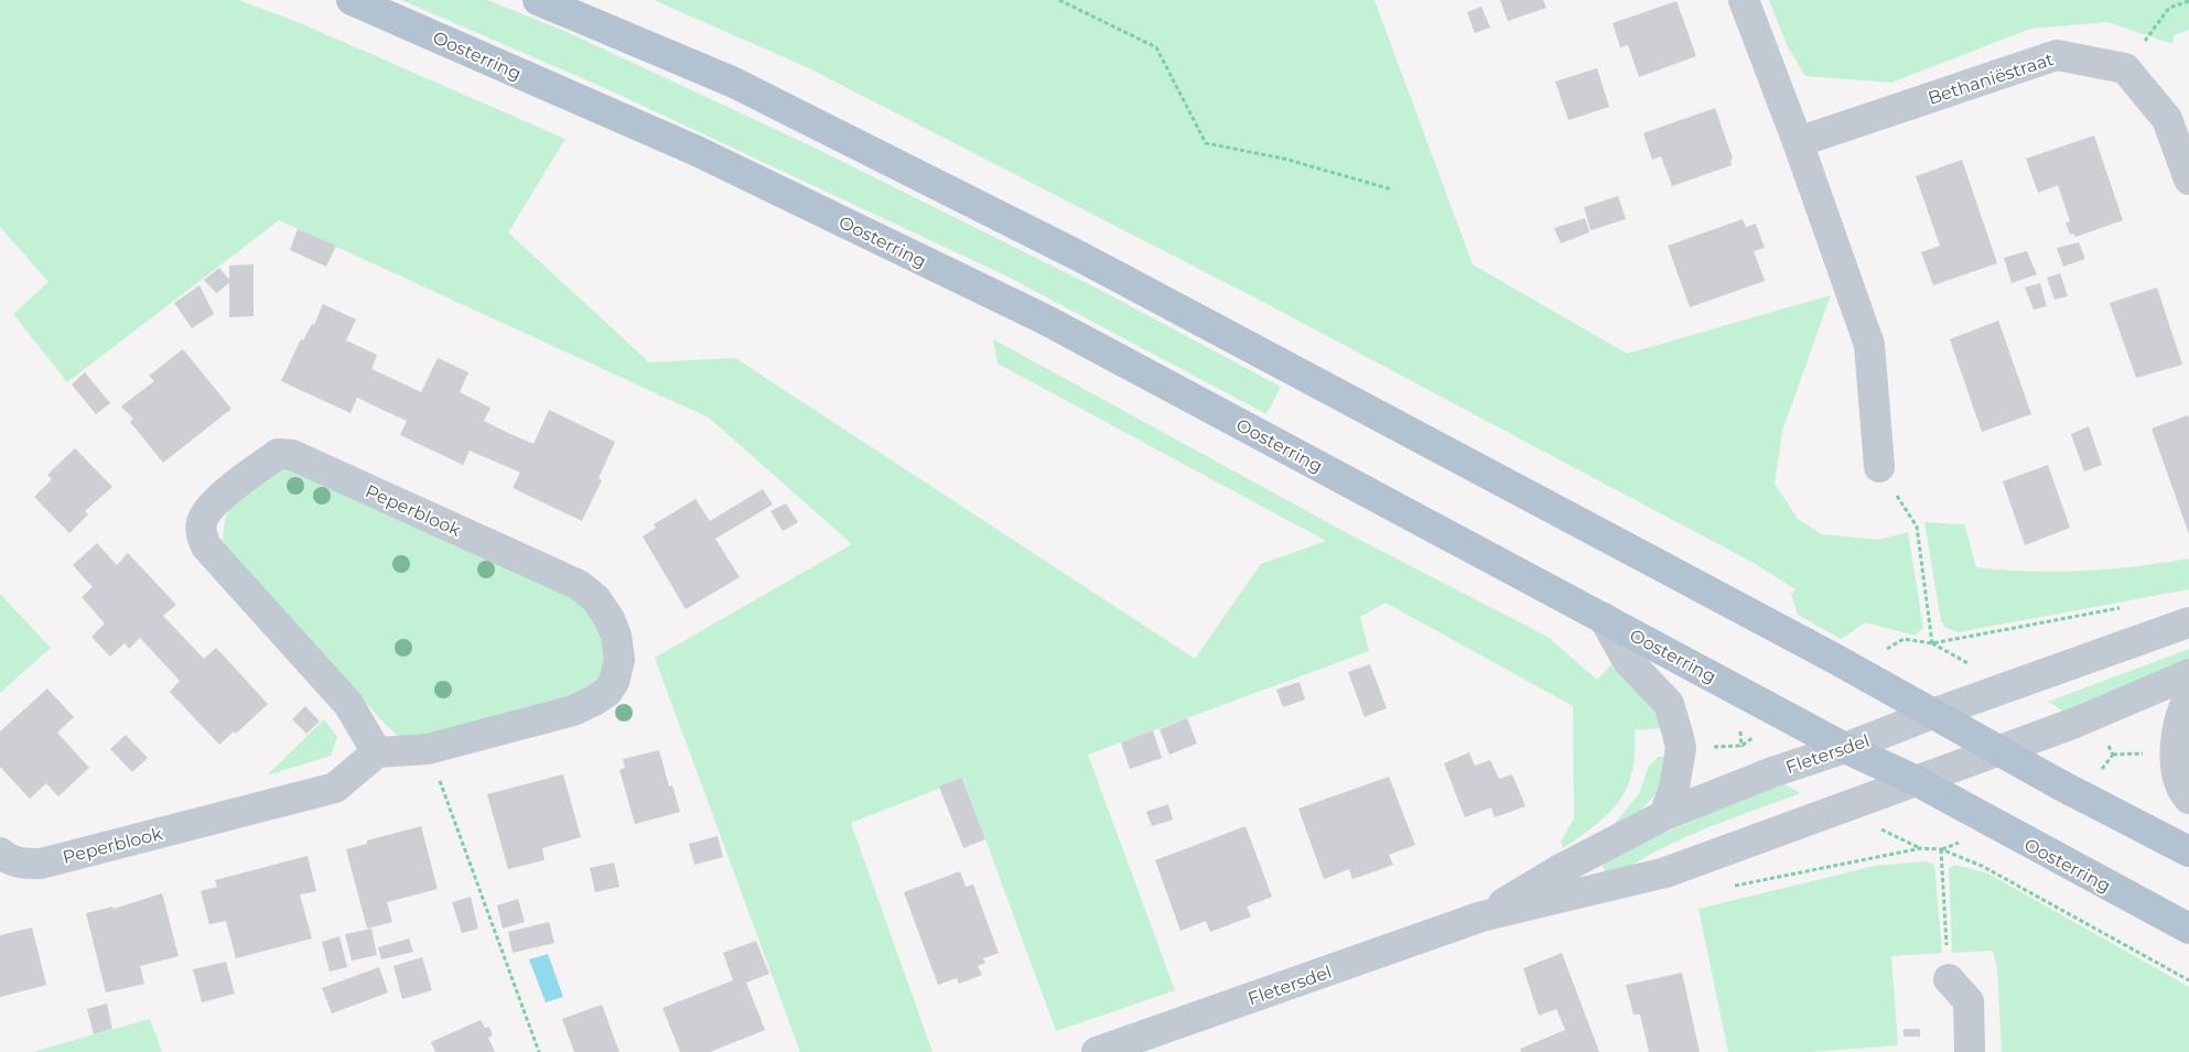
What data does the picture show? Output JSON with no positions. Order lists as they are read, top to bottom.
{
  "streets": {
    "main road": ["Oosterring"],
    "street": ["Bethaniëstraat", "Peperblook", "Fletersdel"]
  },
  "crossings": [
    ["Oosterring", "Fletersdel"]
  ]
}
